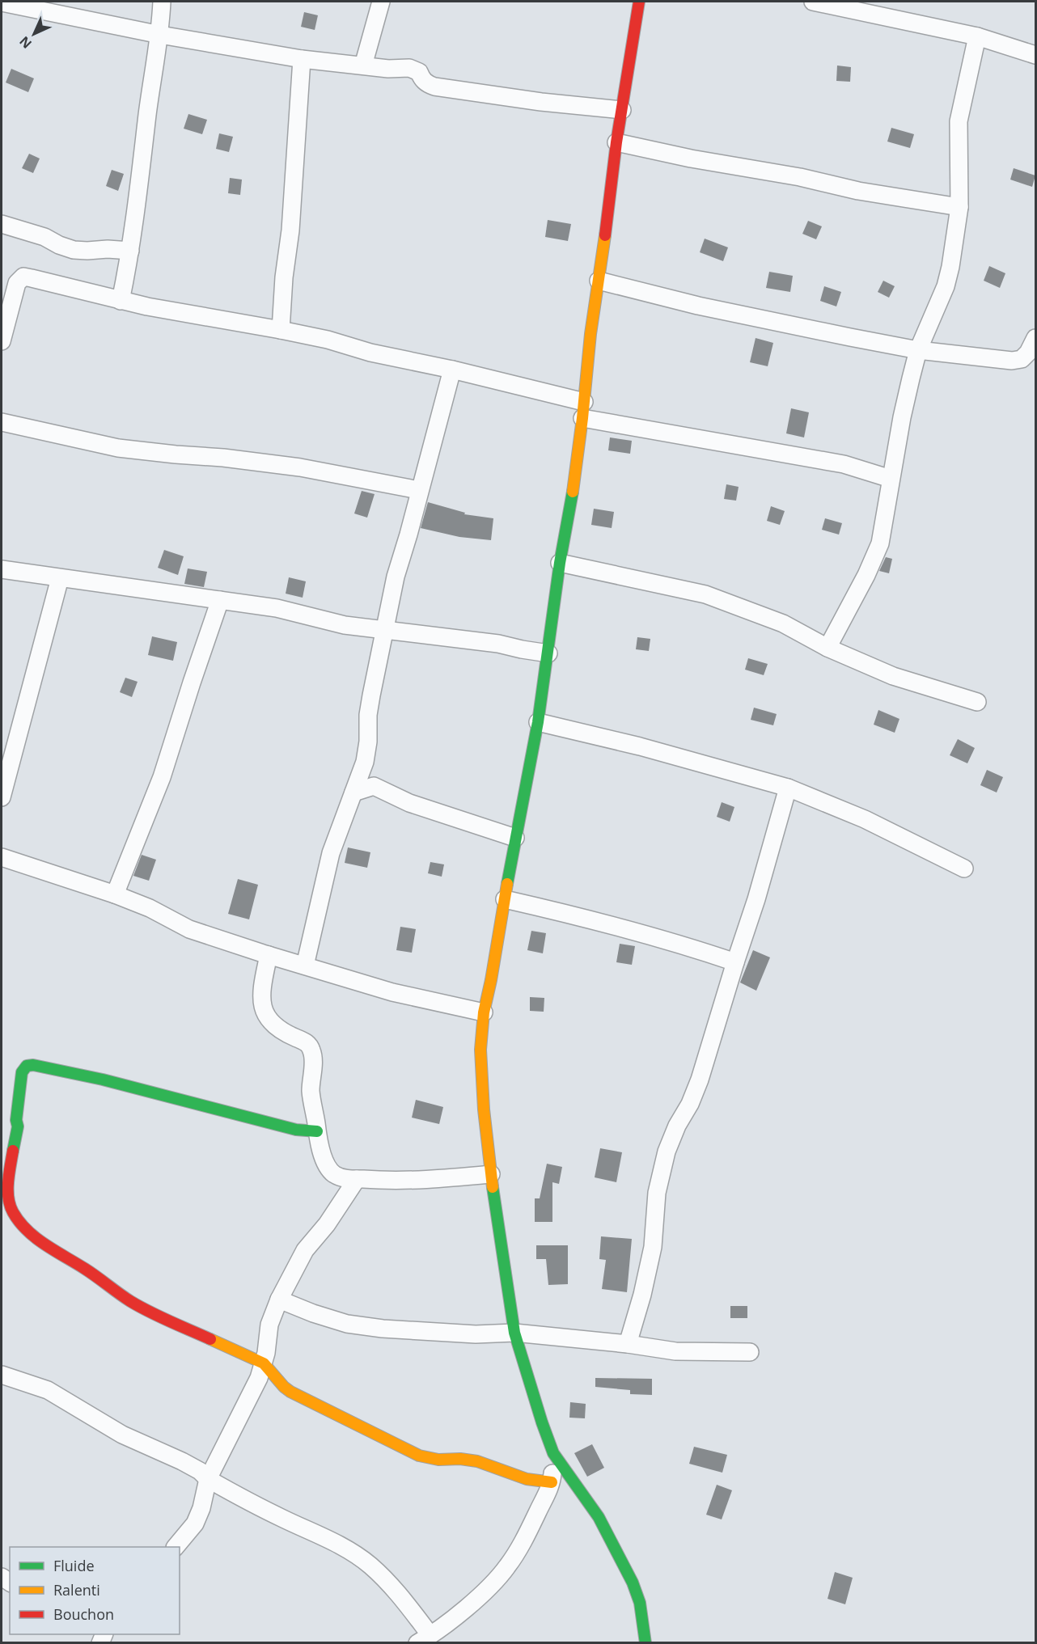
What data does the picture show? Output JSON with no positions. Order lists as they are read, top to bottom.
{
  "legend": ["Fluide", "Ralenti", "Bouchon"],
  "north": "bottom left"
}
